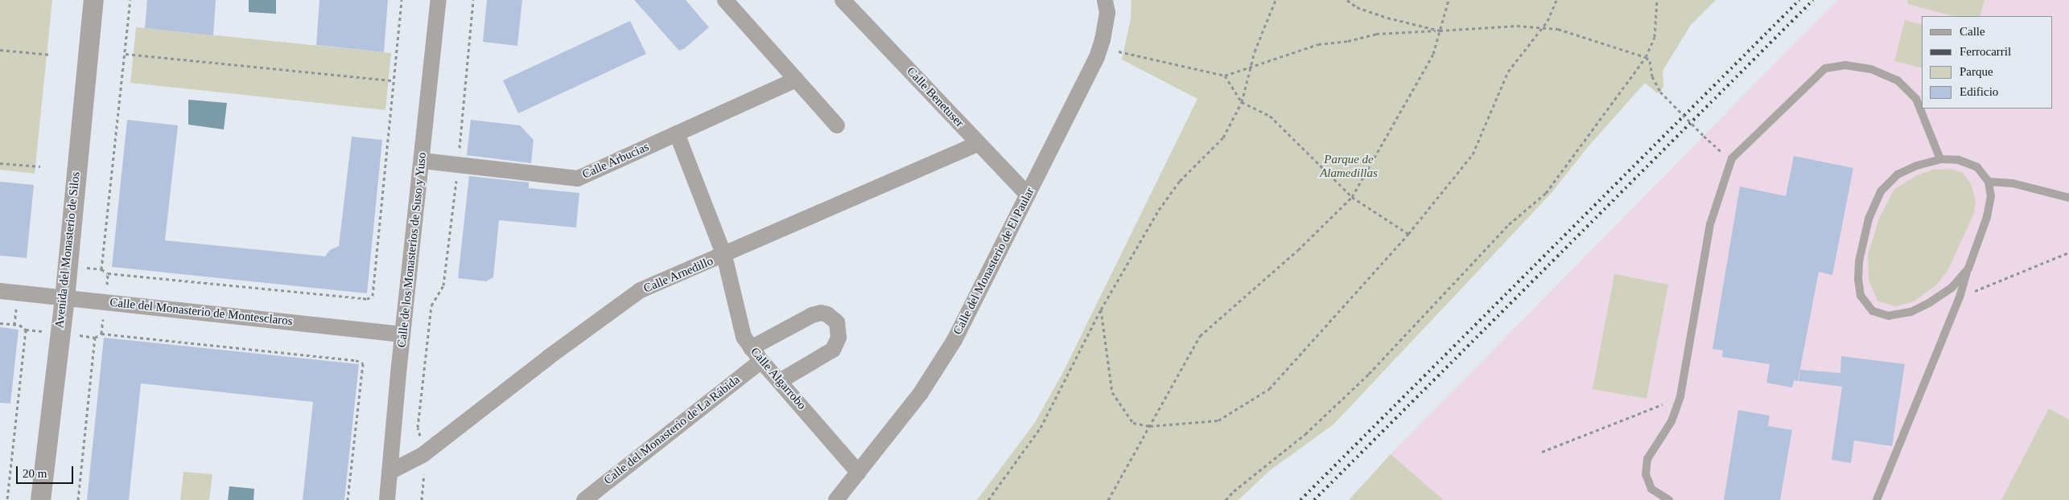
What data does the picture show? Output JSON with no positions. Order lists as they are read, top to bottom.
{
  "streets": {
    "street": [
      "Calle Benetuser",
      "Calle Arbucias",
      "Avenida del Monasterio de Silos",
      "Calle de los Monasterios de Suso y Yuso",
      "Calle del Monasterio de El Paular",
      "Calle Arnedillo",
      "Calle del Monasterio de Montesclaros",
      "Calle Algarrobo",
      "Calle del Monasterio de La Rábida"
    ]
  },
  "crossings": [
    ["Calle Benetuser", "Calle del Monasterio de El Paular"],
    ["Calle Benetuser", "Calle Arnedillo"],
    ["Calle Arbucias", "Calle de los Monasterios de Suso y Yuso"],
    ["Calle Arbucias", "Calle Algarrobo"],
    ["Avenida del Monasterio de Silos", "Calle del Monasterio de Montesclaros"],
    ["Calle de los Monasterios de Suso y Yuso", "Calle Arnedillo"],
    ["Calle de los Monasterios de Suso y Yuso", "Calle del Monasterio de Montesclaros"],
    ["Calle del Monasterio de El Paular", "Calle Algarrobo"],
    ["Calle Arnedillo", "Calle Algarrobo"],
    ["Calle Algarrobo", "Calle del Monasterio de La Rábida"]
  ],
  "parks": ["Parque de Alamedillas"],
  "legend": [
    "Calle",
    "Ferrocarril",
    "Parque",
    "Edificio"
  ],
  "scale_bar": "20 m"
}
